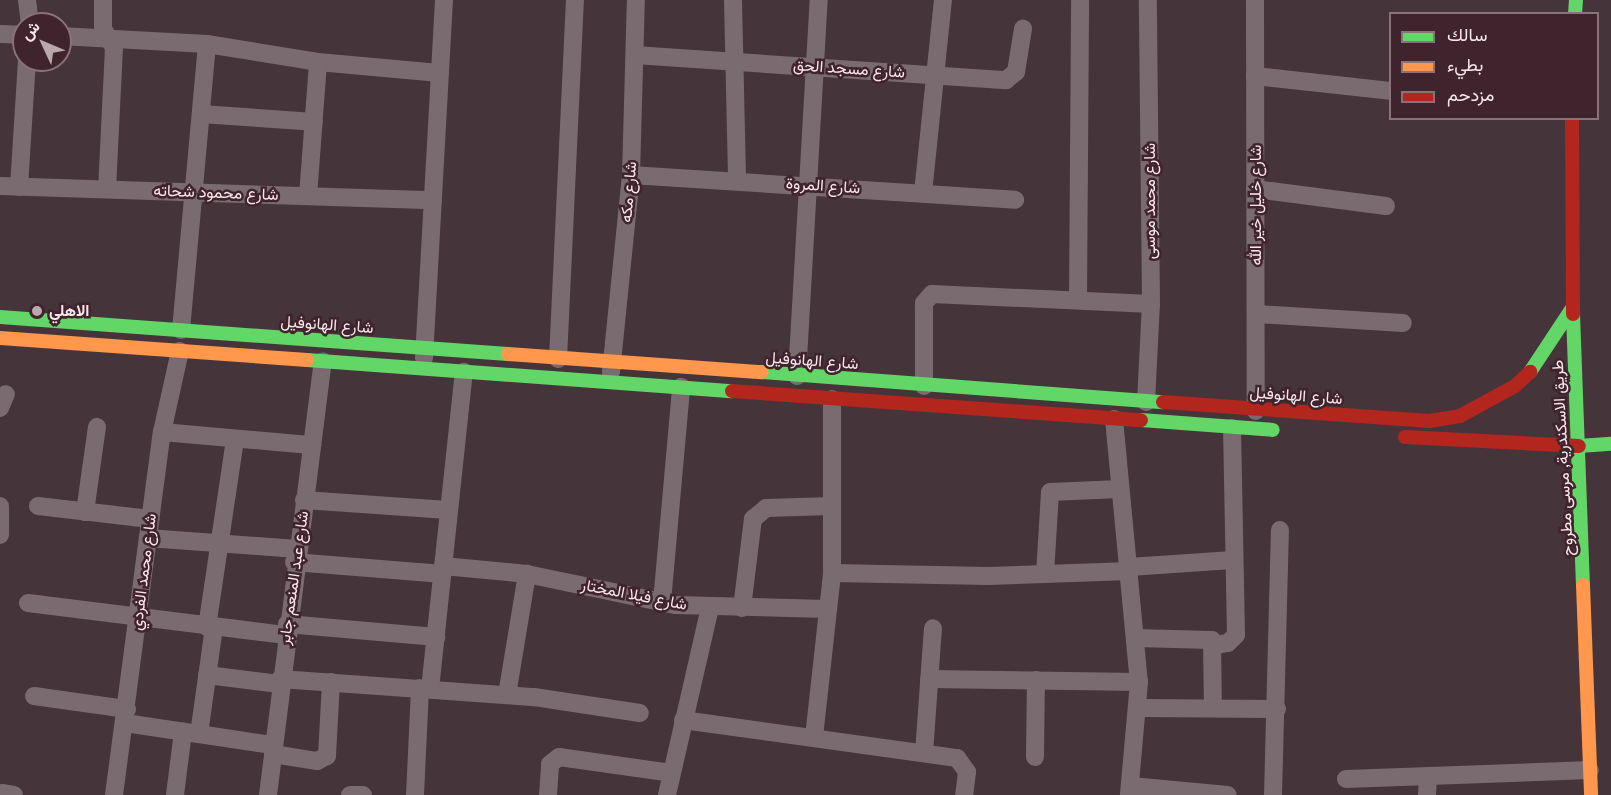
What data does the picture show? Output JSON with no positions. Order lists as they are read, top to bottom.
{
  "streets": {
    "street": [
      "شارع مسجد الحق",
      "شارع المروة",
      "شارع مكه",
      "شارع محمود شحاته",
      "شارع محمد موسى",
      "شارع خليل خير الله",
      "شارع الهانوفيل",
      "طريق الاسكندرية, مرسى مطروح",
      "شارع محمد الفردي",
      "شارع عبد المنعم جابر",
      "شارع فيلا المختار"
    ]
  },
  "crossings": [
    ["شارع مسجد الحق", "شارع مكه"],
    ["شارع المروة", "شارع مكه"],
    ["شارع مكه", "شارع الهانوفيل"],
    ["شارع محمد موسى", "شارع الهانوفيل"],
    ["شارع خليل خير الله", "شارع الهانوفيل"],
    ["شارع الهانوفيل", "طريق الاسكندرية, مرسى مطروح"],
    ["شارع محمد الفردي", "شارع فيلا المختار"],
    ["شارع عبد المنعم جابر", "شارع فيلا المختار"]
  ],
  "places": ["الاهلي"],
  "legend": ["سالك", "بطيء", "مزدحم"],
  "north": "top left"
}
